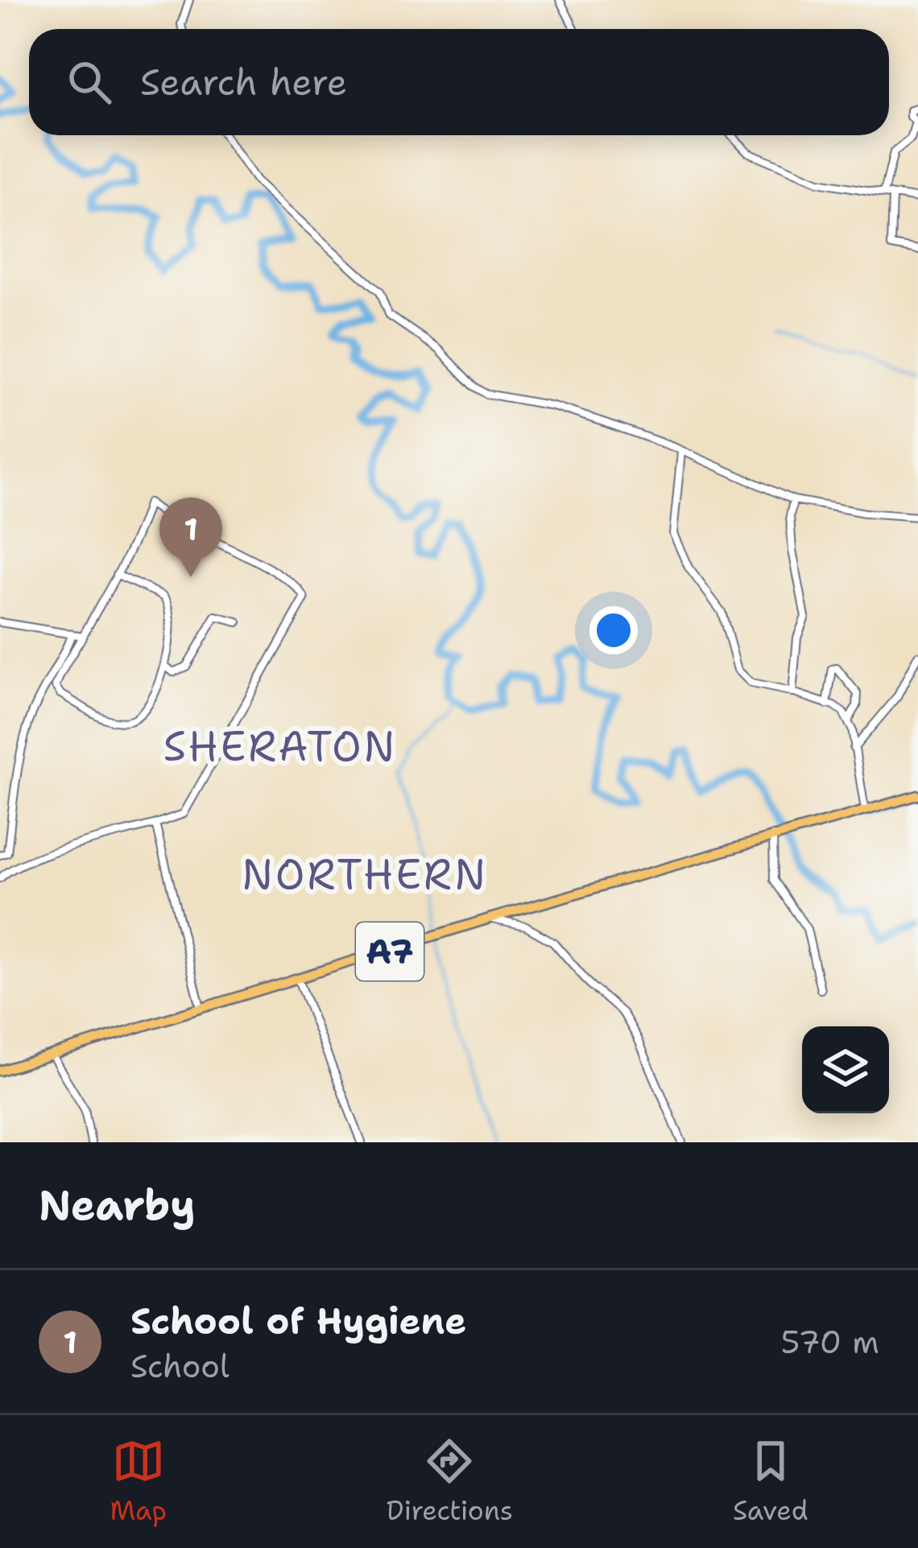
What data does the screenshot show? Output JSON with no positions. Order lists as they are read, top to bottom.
{
  "streets": {
    "main road": ["A7"]
  },
  "districts": ["SHERATON", "NORTHERN"],
  "page": {
    "search": "Search here",
    "pins": "1",
    "heading": "Nearby",
    "list": [
      {
        "mark": "1",
        "name": "School of Hygiene",
        "note": "School",
        "value": "570 m"
      }
    ],
    "nav": ["Map", "Directions", "Saved"]
  }
}
